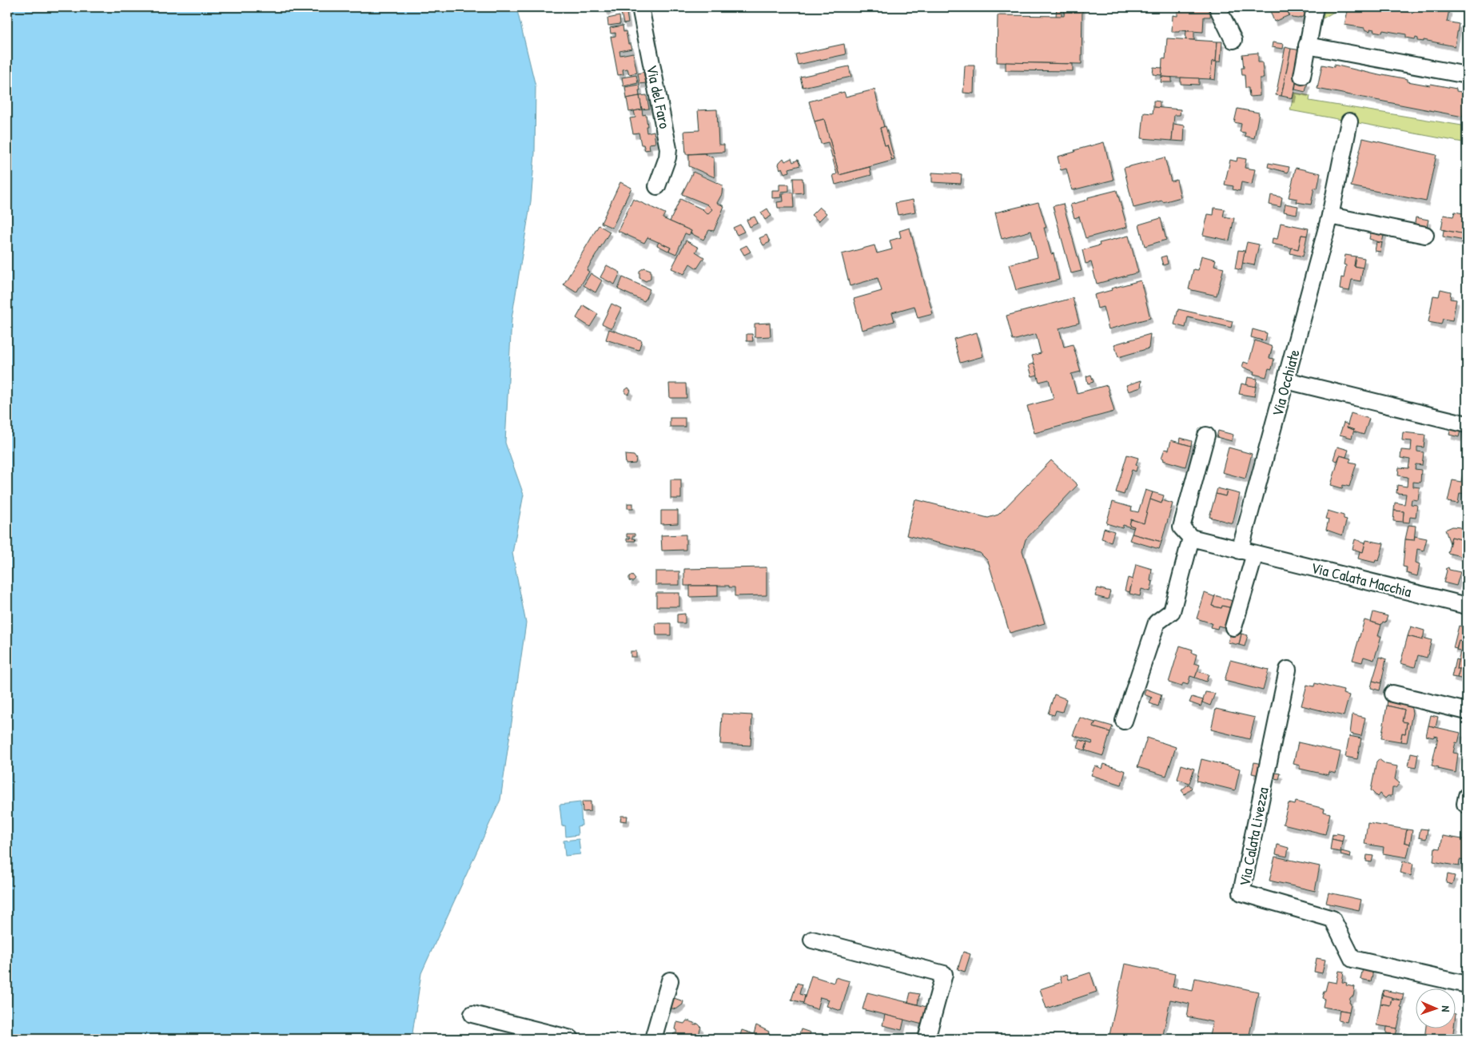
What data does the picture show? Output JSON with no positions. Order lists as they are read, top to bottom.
{
  "streets": {
    "street": [
      "Via del Faro",
      "Via Occhiate",
      "Via Calata Macchia",
      "Via Calata Livezza"
    ]
  },
  "crossings": [
    ["Via Occhiate", "Via Calata Macchia"]
  ],
  "north": "right"
}
